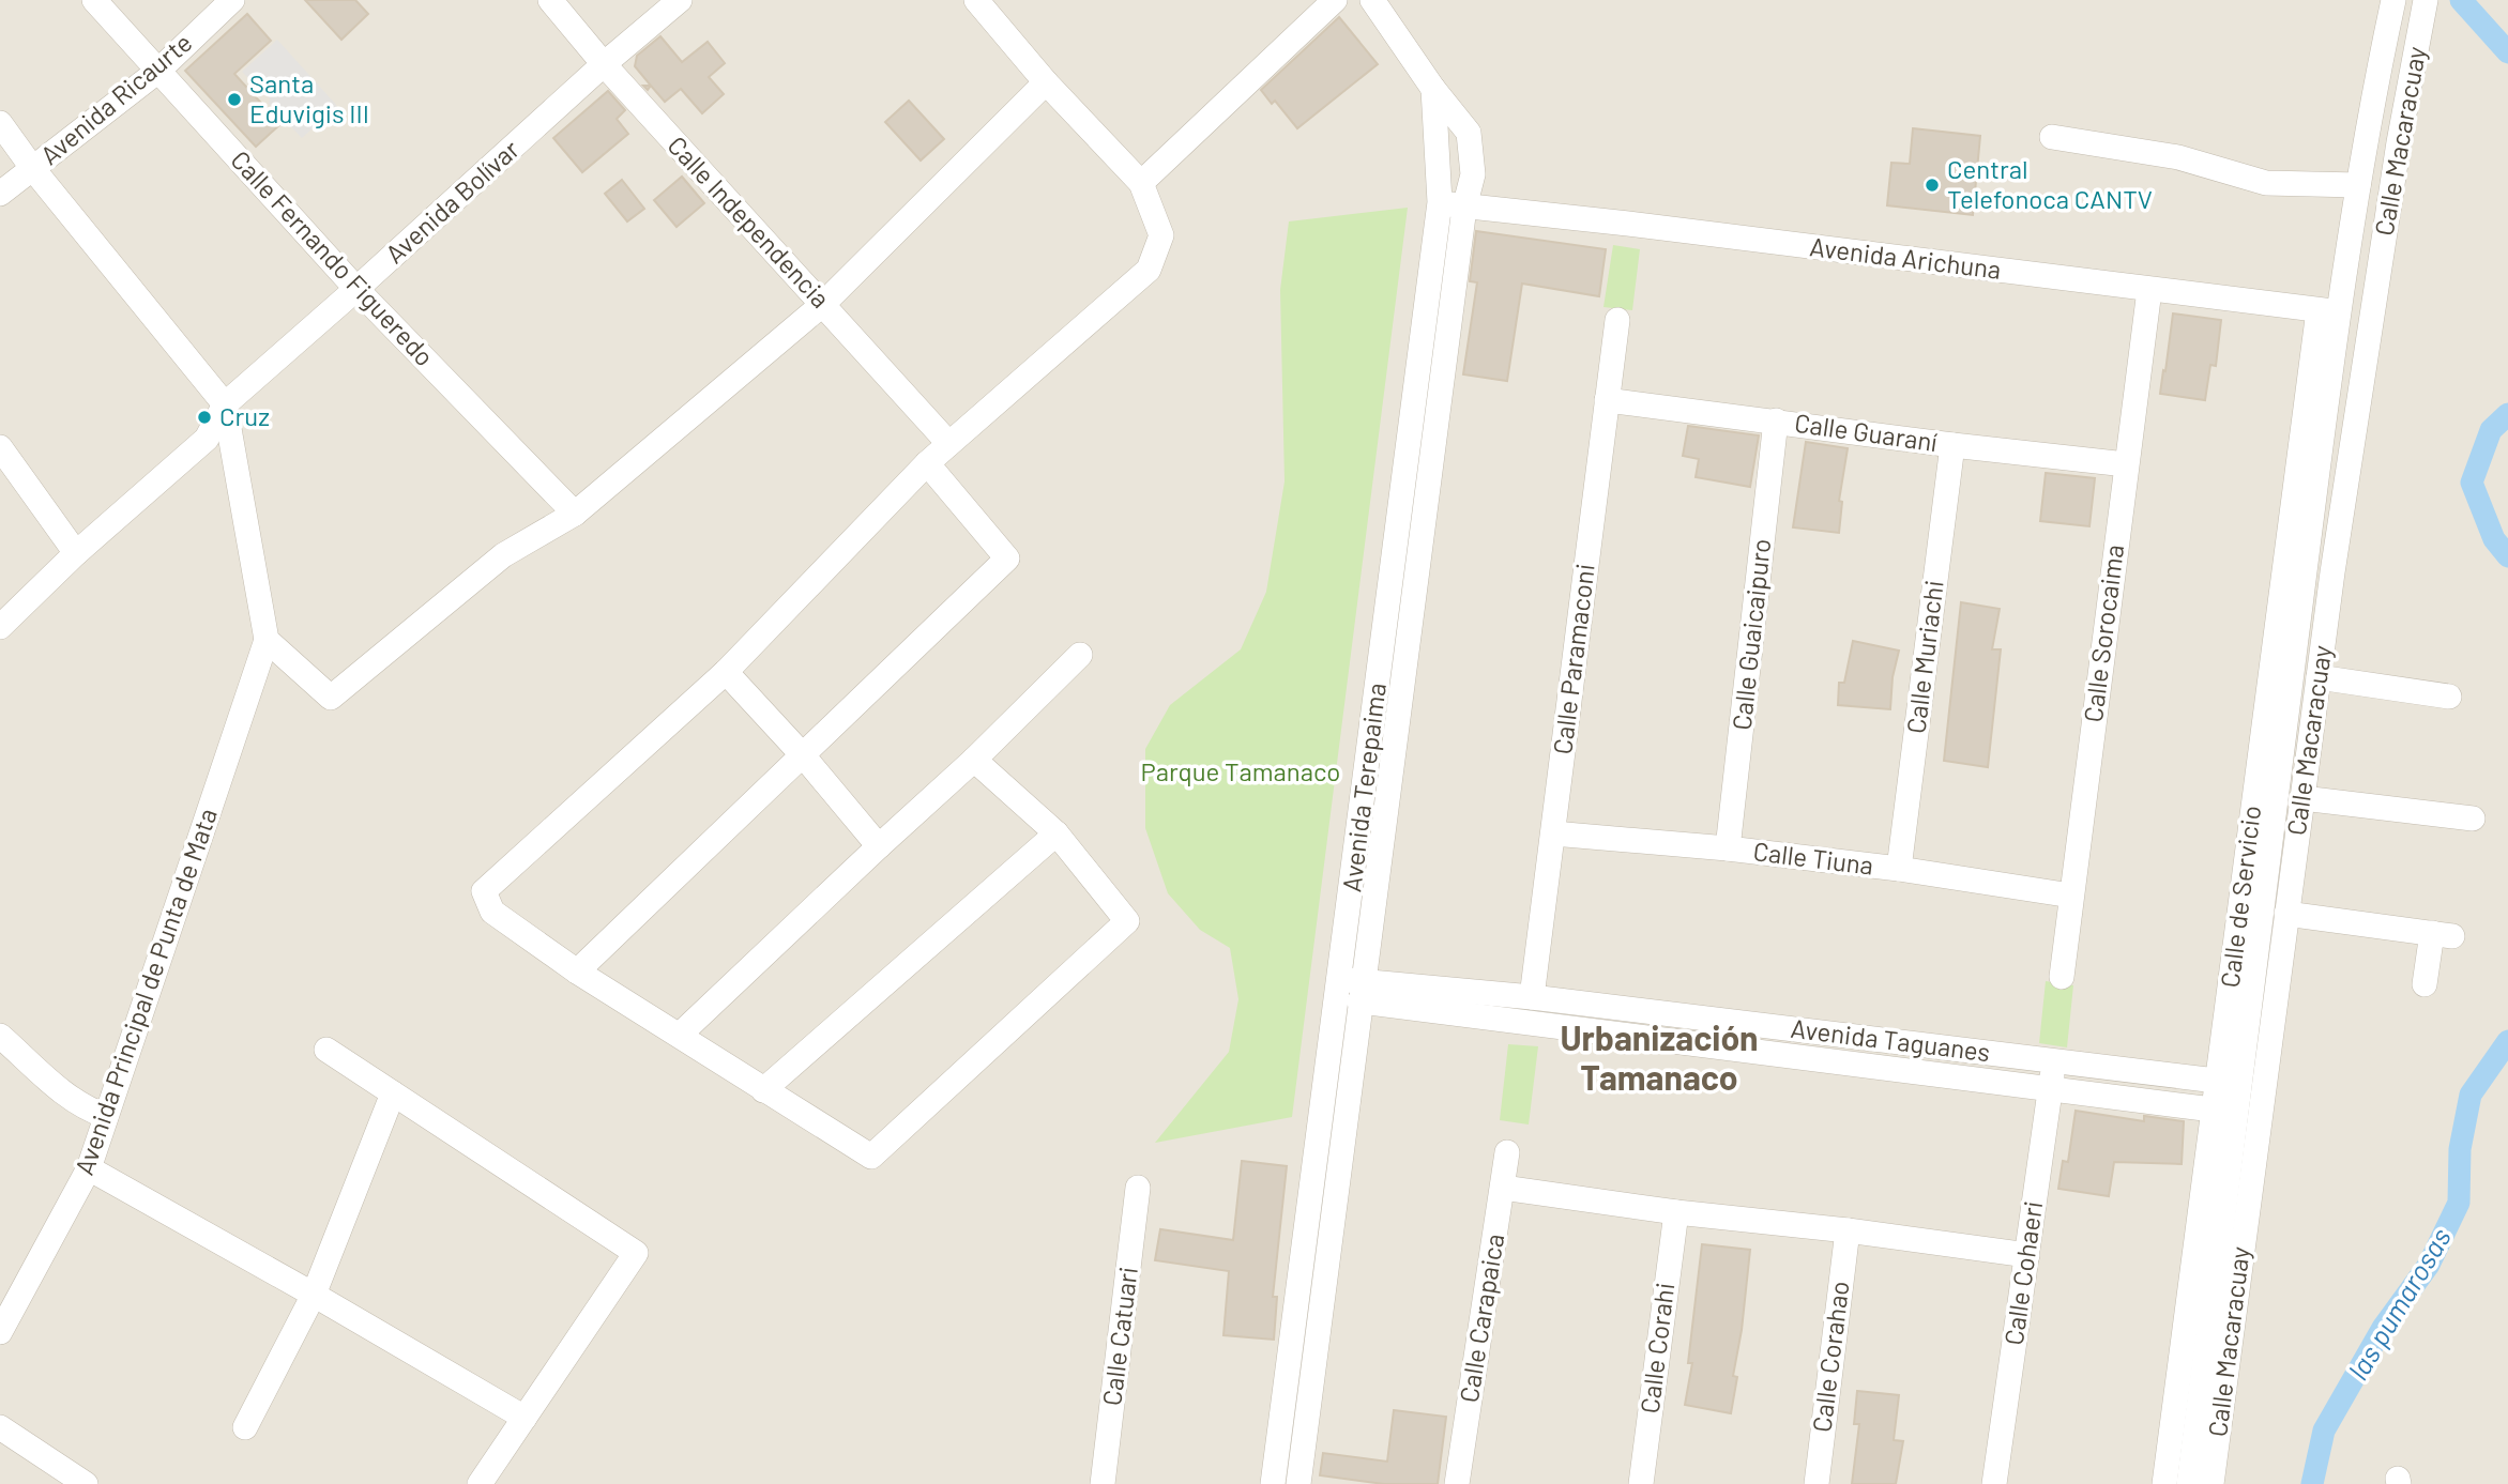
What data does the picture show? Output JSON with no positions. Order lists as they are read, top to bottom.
{
  "streets": {
    "street": [
      "Avenida Ricaurte",
      "Calle Macaracuay",
      "Avenida Bolívar",
      "Calle Independencia",
      "Calle Fernando Figueredo",
      "Avenida Arichuna",
      "Calle Guaraní",
      "Calle Sorocaima",
      "Calle Guaicaipuro",
      "Calle Muriachi",
      "Calle Paramaconi",
      "Avenida Terepaima",
      "Calle Tiuna",
      "Avenida Principal de Punta de Mata",
      "Avenida Taguanes",
      "Calle Cohaeri",
      "Calle Carapaica",
      "Calle Catuari",
      "Calle Corahi",
      "Calle Corahao"
    ]
  },
  "crossings": [
    ["Avenida Ricaurte", "Calle Fernando Figueredo"],
    ["Calle Macaracuay", "Avenida Arichuna"],
    ["Calle Macaracuay", "Avenida Taguanes"],
    ["Avenida Bolívar", "Calle Independencia"],
    ["Avenida Bolívar", "Calle Fernando Figueredo"],
    ["Avenida Arichuna", "Calle Sorocaima"],
    ["Avenida Arichuna", "Avenida Terepaima"],
    ["Calle Guaraní", "Calle Sorocaima"],
    ["Calle Guaraní", "Calle Guaicaipuro"],
    ["Calle Guaraní", "Calle Muriachi"],
    ["Calle Guaraní", "Calle Paramaconi"],
    ["Calle Sorocaima", "Calle Tiuna"],
    ["Calle Guaicaipuro", "Calle Tiuna"],
    ["Calle Muriachi", "Calle Tiuna"],
    ["Calle Paramaconi", "Calle Tiuna"],
    ["Calle Paramaconi", "Avenida Taguanes"],
    ["Avenida Terepaima", "Avenida Taguanes"],
    ["Avenida Taguanes", "Calle Cohaeri"]
  ],
  "districts": ["Urbanización Tamanaco"],
  "water": ["las pumarosas"],
  "parks": ["Parque Tamanaco"],
  "places": ["Santa Eduvigis III", "Central Telefonoca CANTV", "Cruz"]
}
